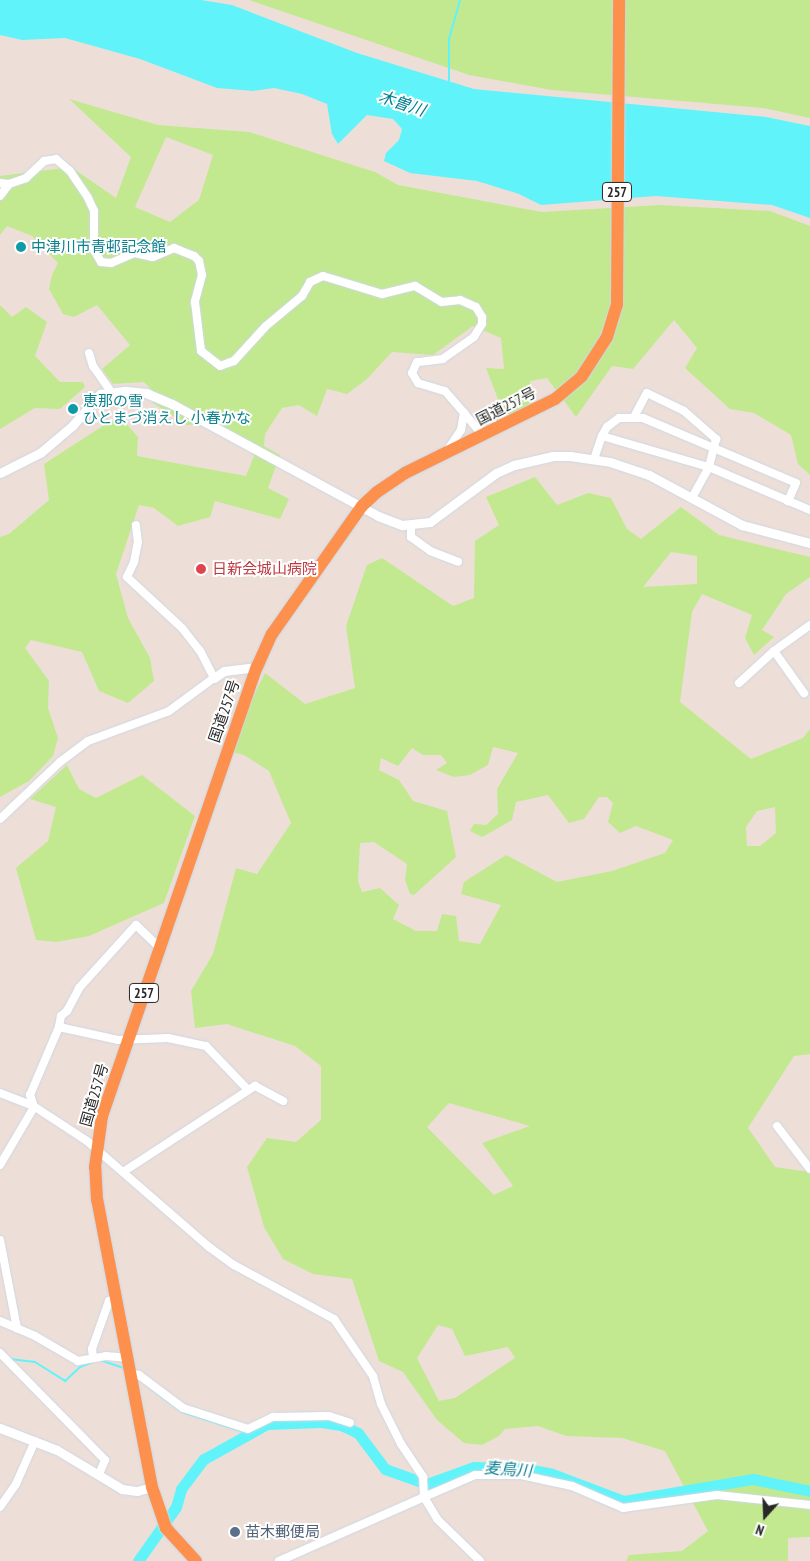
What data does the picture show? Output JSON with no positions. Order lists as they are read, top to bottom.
{
  "streets": {
    "highway": ["257", "国道257号"]
  },
  "water": ["木曽川", "麦鳥川"],
  "places": [
    "中津川市青邨記念館",
    "恵那の雪 ひとまづ消えし 小春かな",
    "日新会城山病院",
    "苗木郵便局"
  ],
  "north": "bottom"
}
